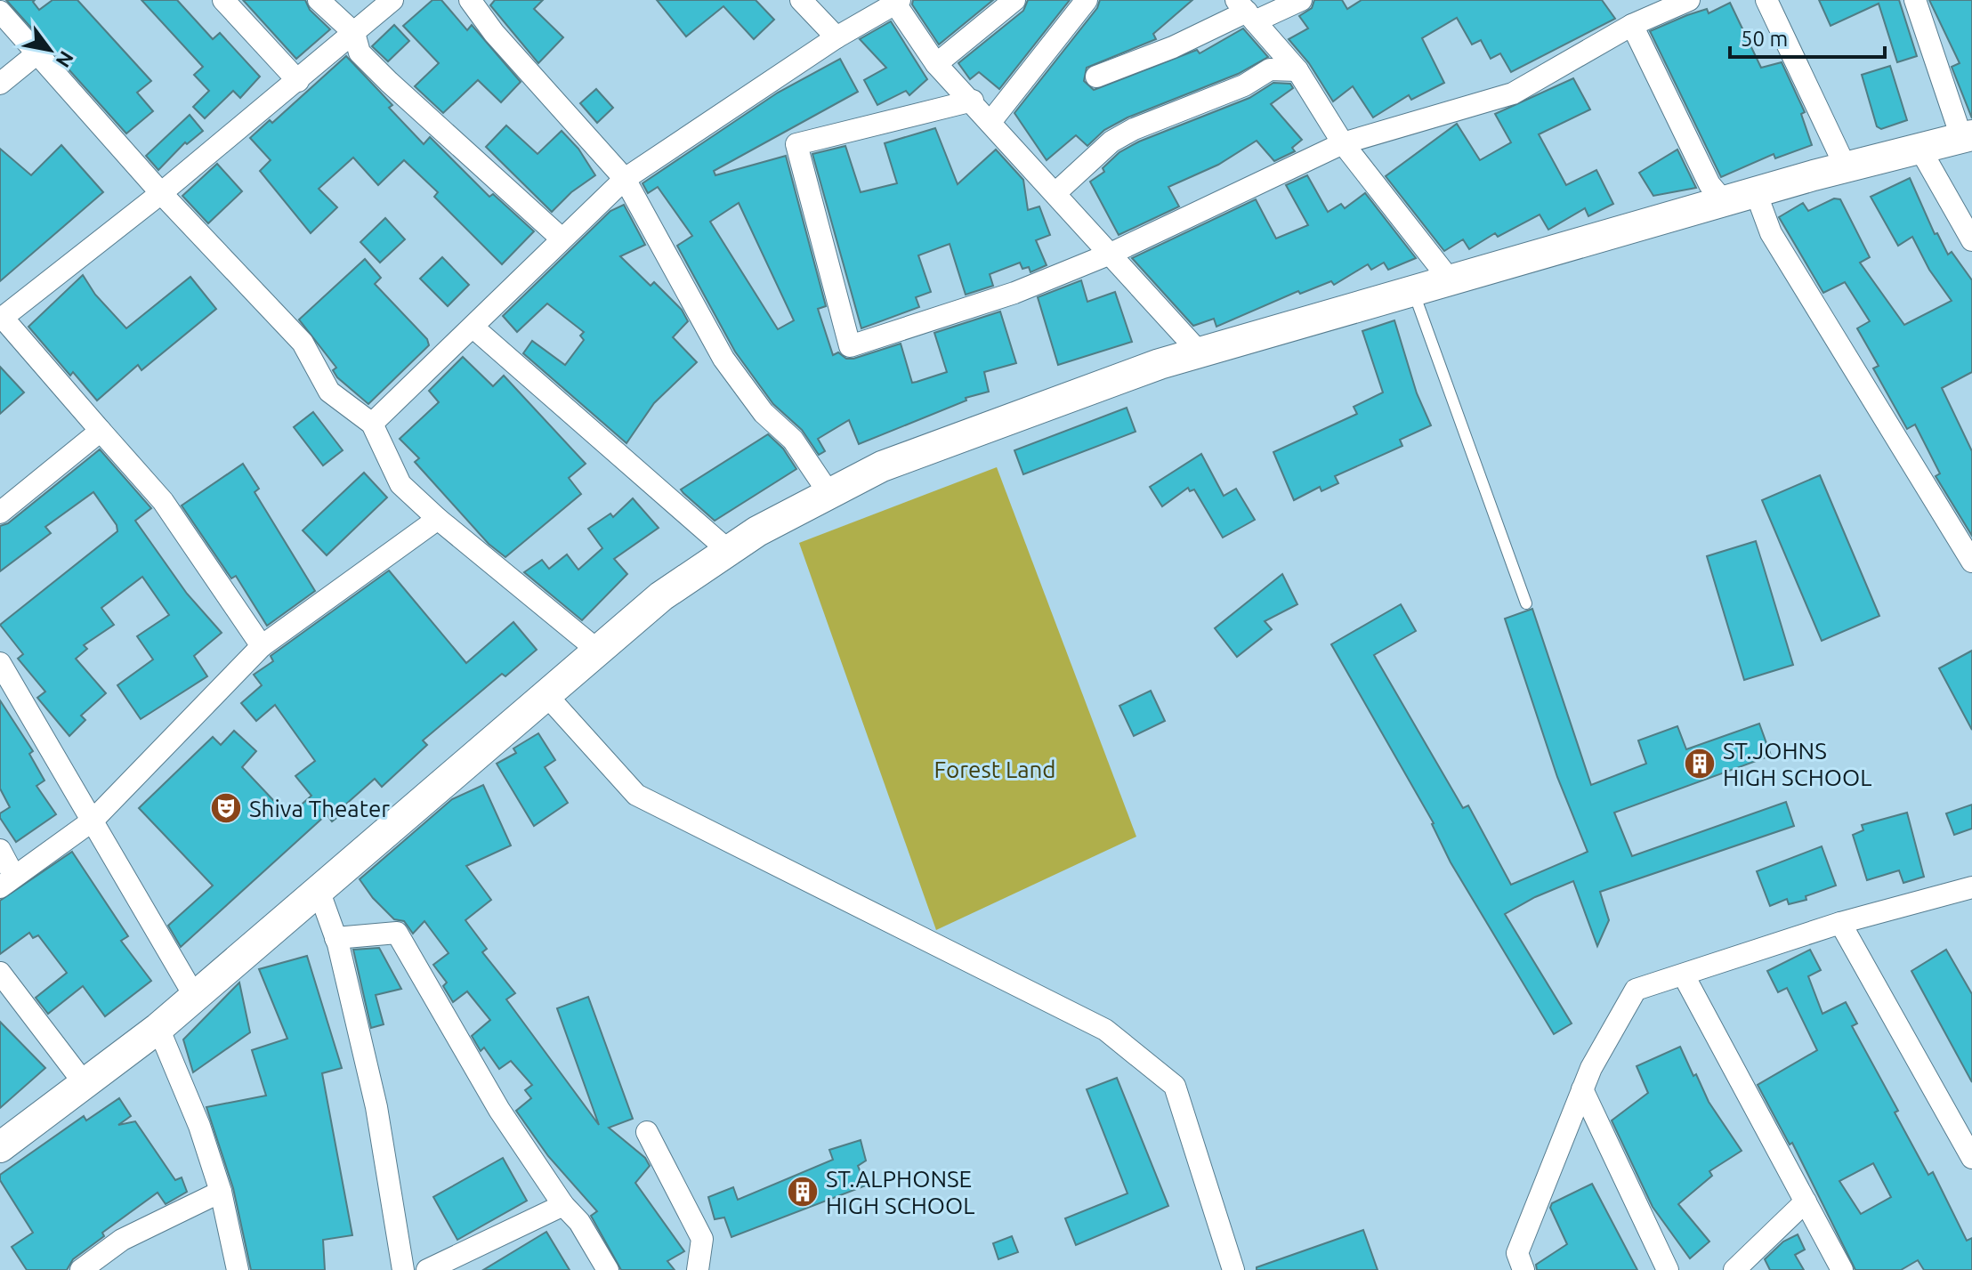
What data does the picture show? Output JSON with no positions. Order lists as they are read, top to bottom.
{
  "parks": ["Forest Land"],
  "places": {
    "building": ["ST.JOHNS HIGH SCHOOL", "ST.ALPHONSE HIGH SCHOOL"],
    "theatre": ["Shiva Theater"]
  },
  "scale_bar": "50 m",
  "north": "bottom right"
}
